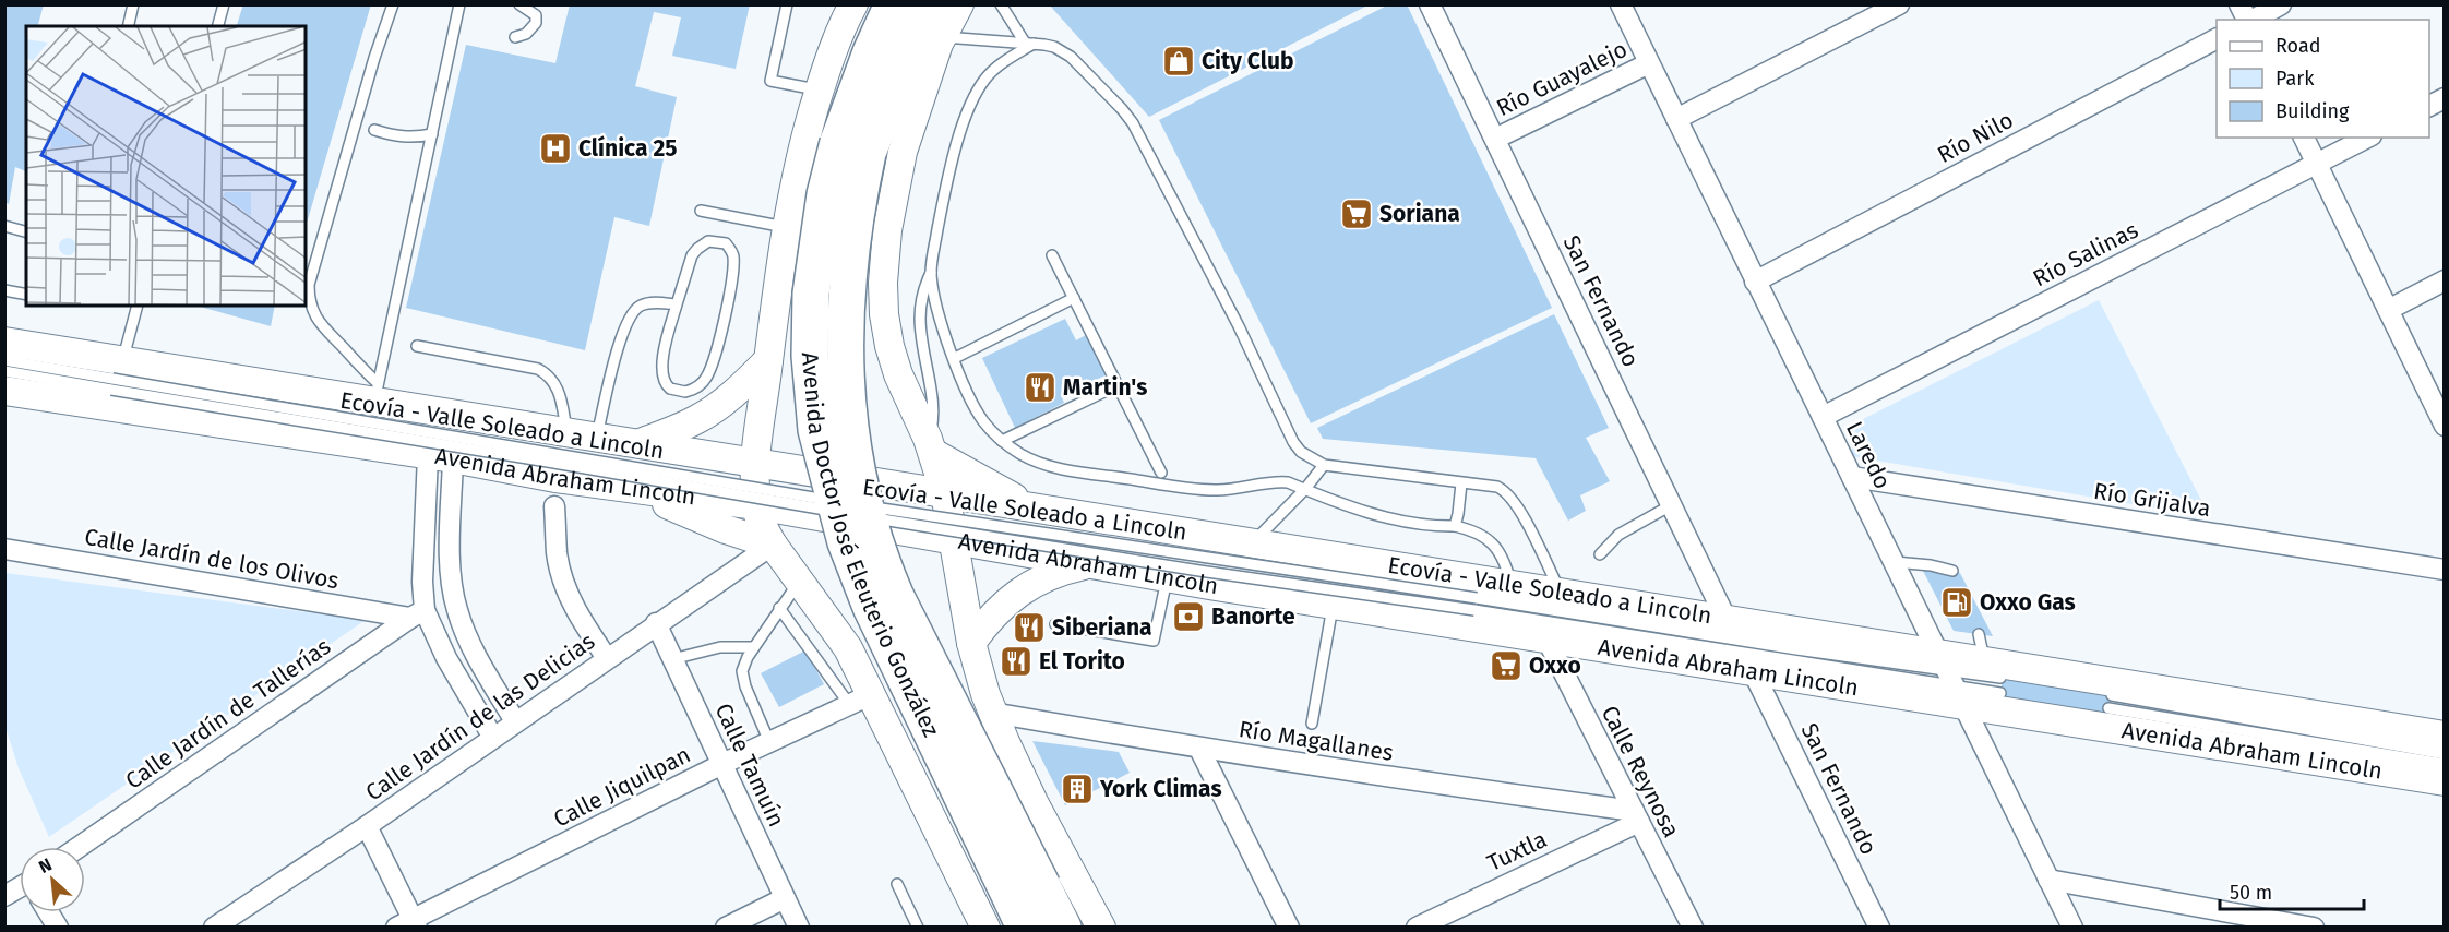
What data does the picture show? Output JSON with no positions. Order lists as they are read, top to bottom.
{
  "streets": {
    "highway": ["Avenida Doctor José Eleuterio González"],
    "main road": ["Avenida Abraham Lincoln"],
    "street": [
      "Río Guayalejo",
      "Río Nilo",
      "Río Salinas",
      "San Fernando",
      "Laredo",
      "Río Grijalva",
      "Calle Jardín de los Olivos",
      "Calle Jardín de Tallerías",
      "Calle Jardín de las Delicias",
      "Río Magallanes",
      "Calle Tamuín",
      "Calle Reynosa",
      "Calle Jiquilpan",
      "Tuxtla"
    ],
    "lane": ["Ecovía - Valle Soleado a Lincoln"]
  },
  "crossings": [
    ["Río Guayalejo", "San Fernando"],
    ["Río Guayalejo", "Laredo"],
    ["Río Nilo", "Laredo"],
    ["Río Salinas", "Laredo"],
    ["San Fernando", "Avenida Abraham Lincoln"],
    ["Ecovía - Valle Soleado a Lincoln", "Laredo"],
    ["Ecovía - Valle Soleado a Lincoln", "Avenida Abraham Lincoln"],
    ["Laredo", "Avenida Abraham Lincoln"],
    ["Laredo", "Río Grijalva"],
    ["Avenida Abraham Lincoln", "Calle Reynosa"],
    ["Calle Jardín de los Olivos", "Calle Jardín de Tallerías"],
    ["Calle Jardín de las Delicias", "Calle Tamuín"],
    ["Río Magallanes", "Calle Reynosa"],
    ["Río Magallanes", "Tuxtla"],
    ["Calle Tamuín", "Calle Jiquilpan"],
    ["Calle Reynosa", "Tuxtla"]
  ],
  "places": {
    "shop": ["City Club"],
    "hospital": ["Clínica 25"],
    "supermarket": ["Soriana", "Oxxo"],
    "restaurant": ["Martin's", "Siberiana", "El Torito"],
    "fuel station": ["Oxxo Gas"],
    "bank": ["Banorte"],
    "building": ["York Climas"]
  },
  "legend": ["Road", "Park", "Building"],
  "scale_bar": "50 m",
  "north": "top left"
}
